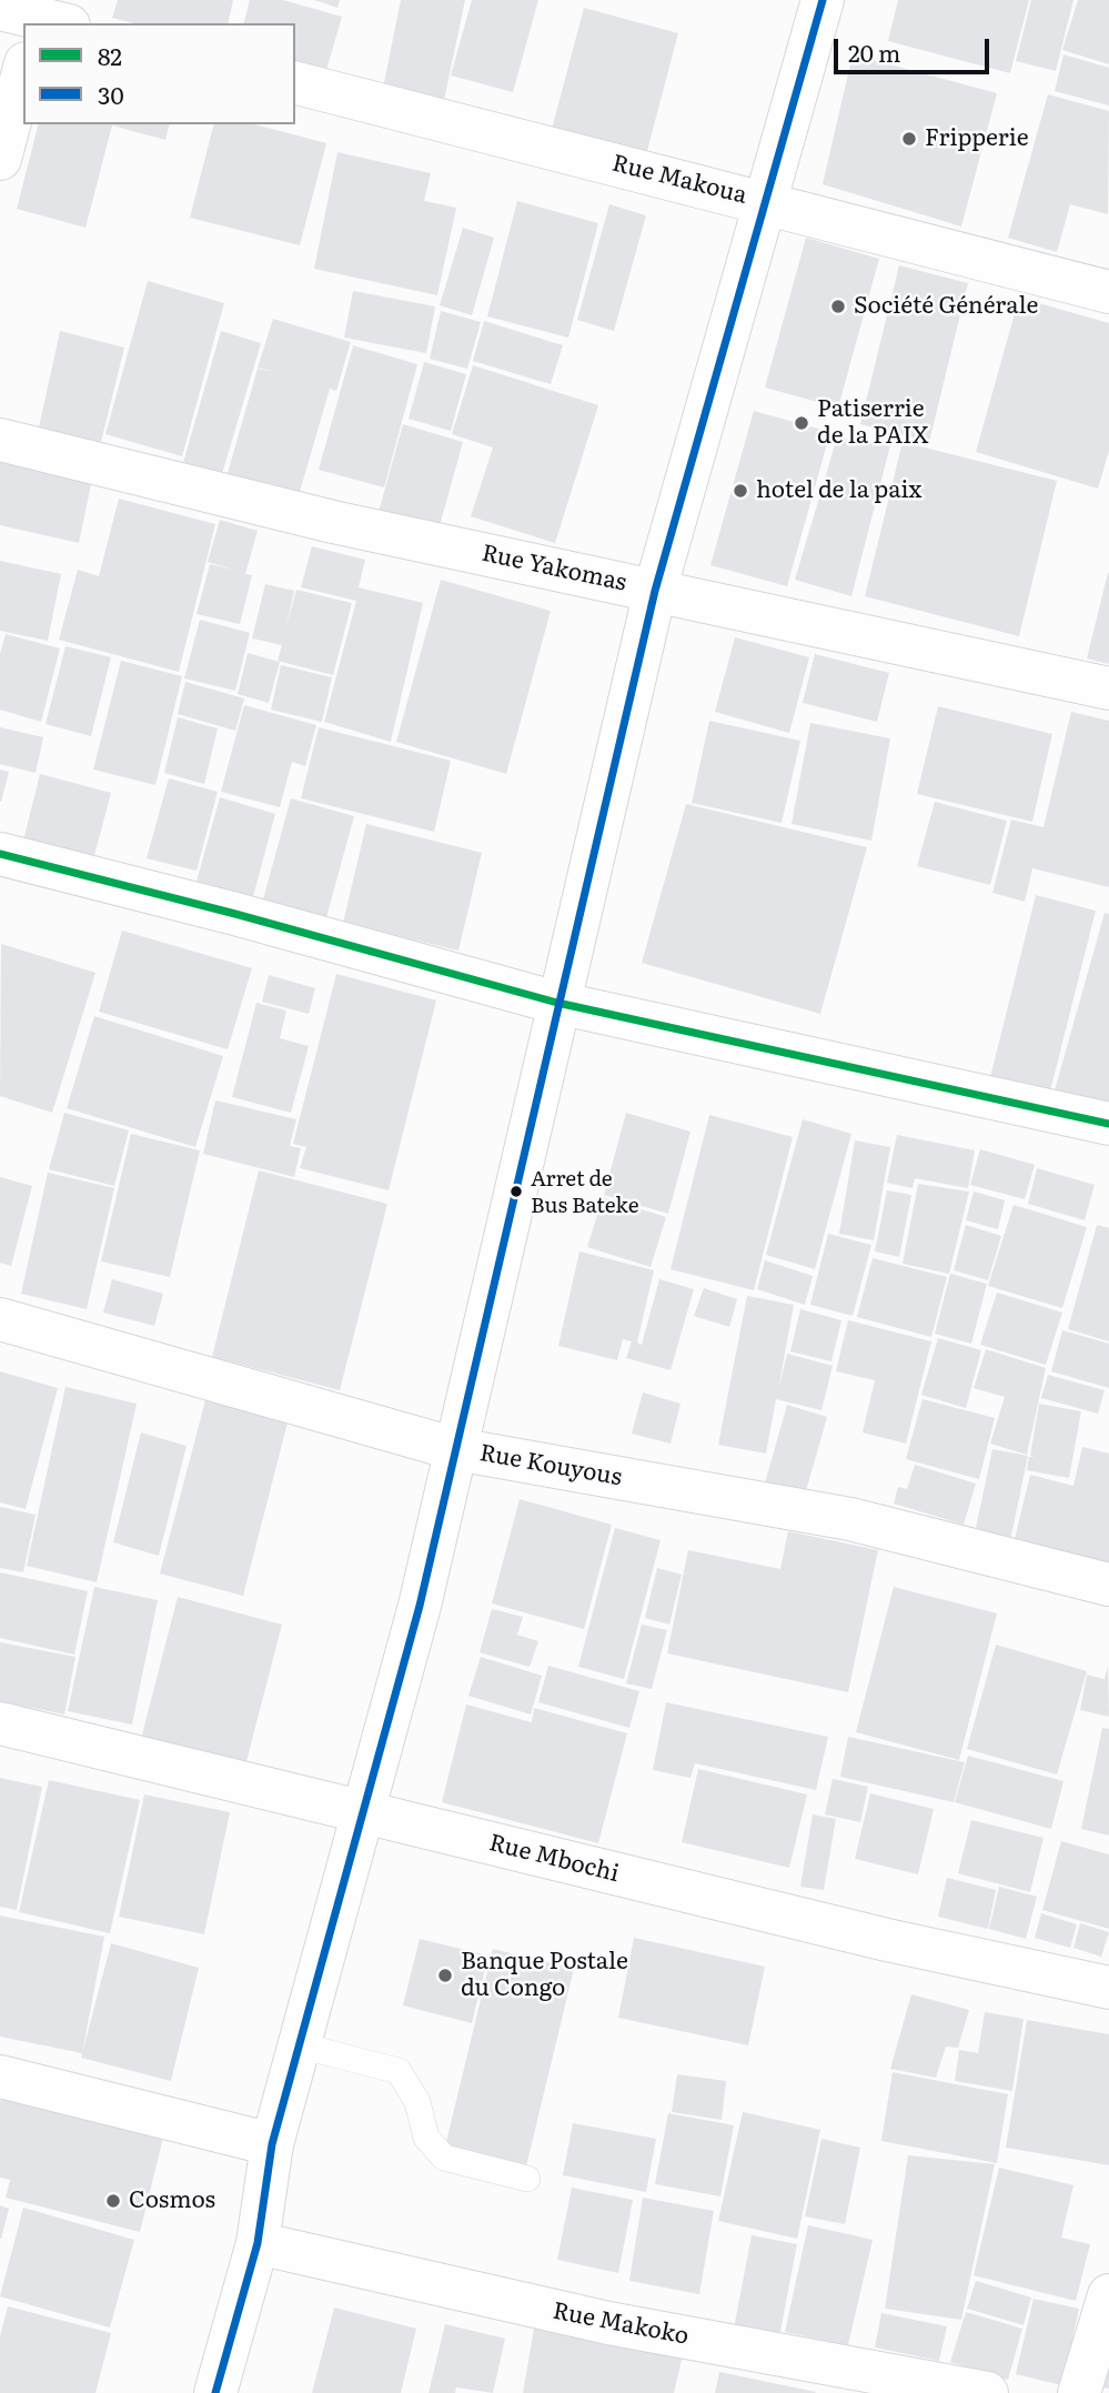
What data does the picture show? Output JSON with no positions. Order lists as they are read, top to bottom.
{
  "streets": {
    "street": [
      "Rue Makoua",
      "Rue Yakomas",
      "Rue Kouyous",
      "Rue Mbochi",
      "Rue Makoko"
    ]
  },
  "places": [
    "Fripperie",
    "Société Générale",
    "Patiserrie de la PAIX",
    "hotel de la paix",
    "Arret de Bus Bateke",
    "Banque Postale du Congo",
    "Cosmos"
  ],
  "lines": ["transit line 30", "transit line 82"],
  "legend": ["82", "30"],
  "scale_bar": "20 m"
}
